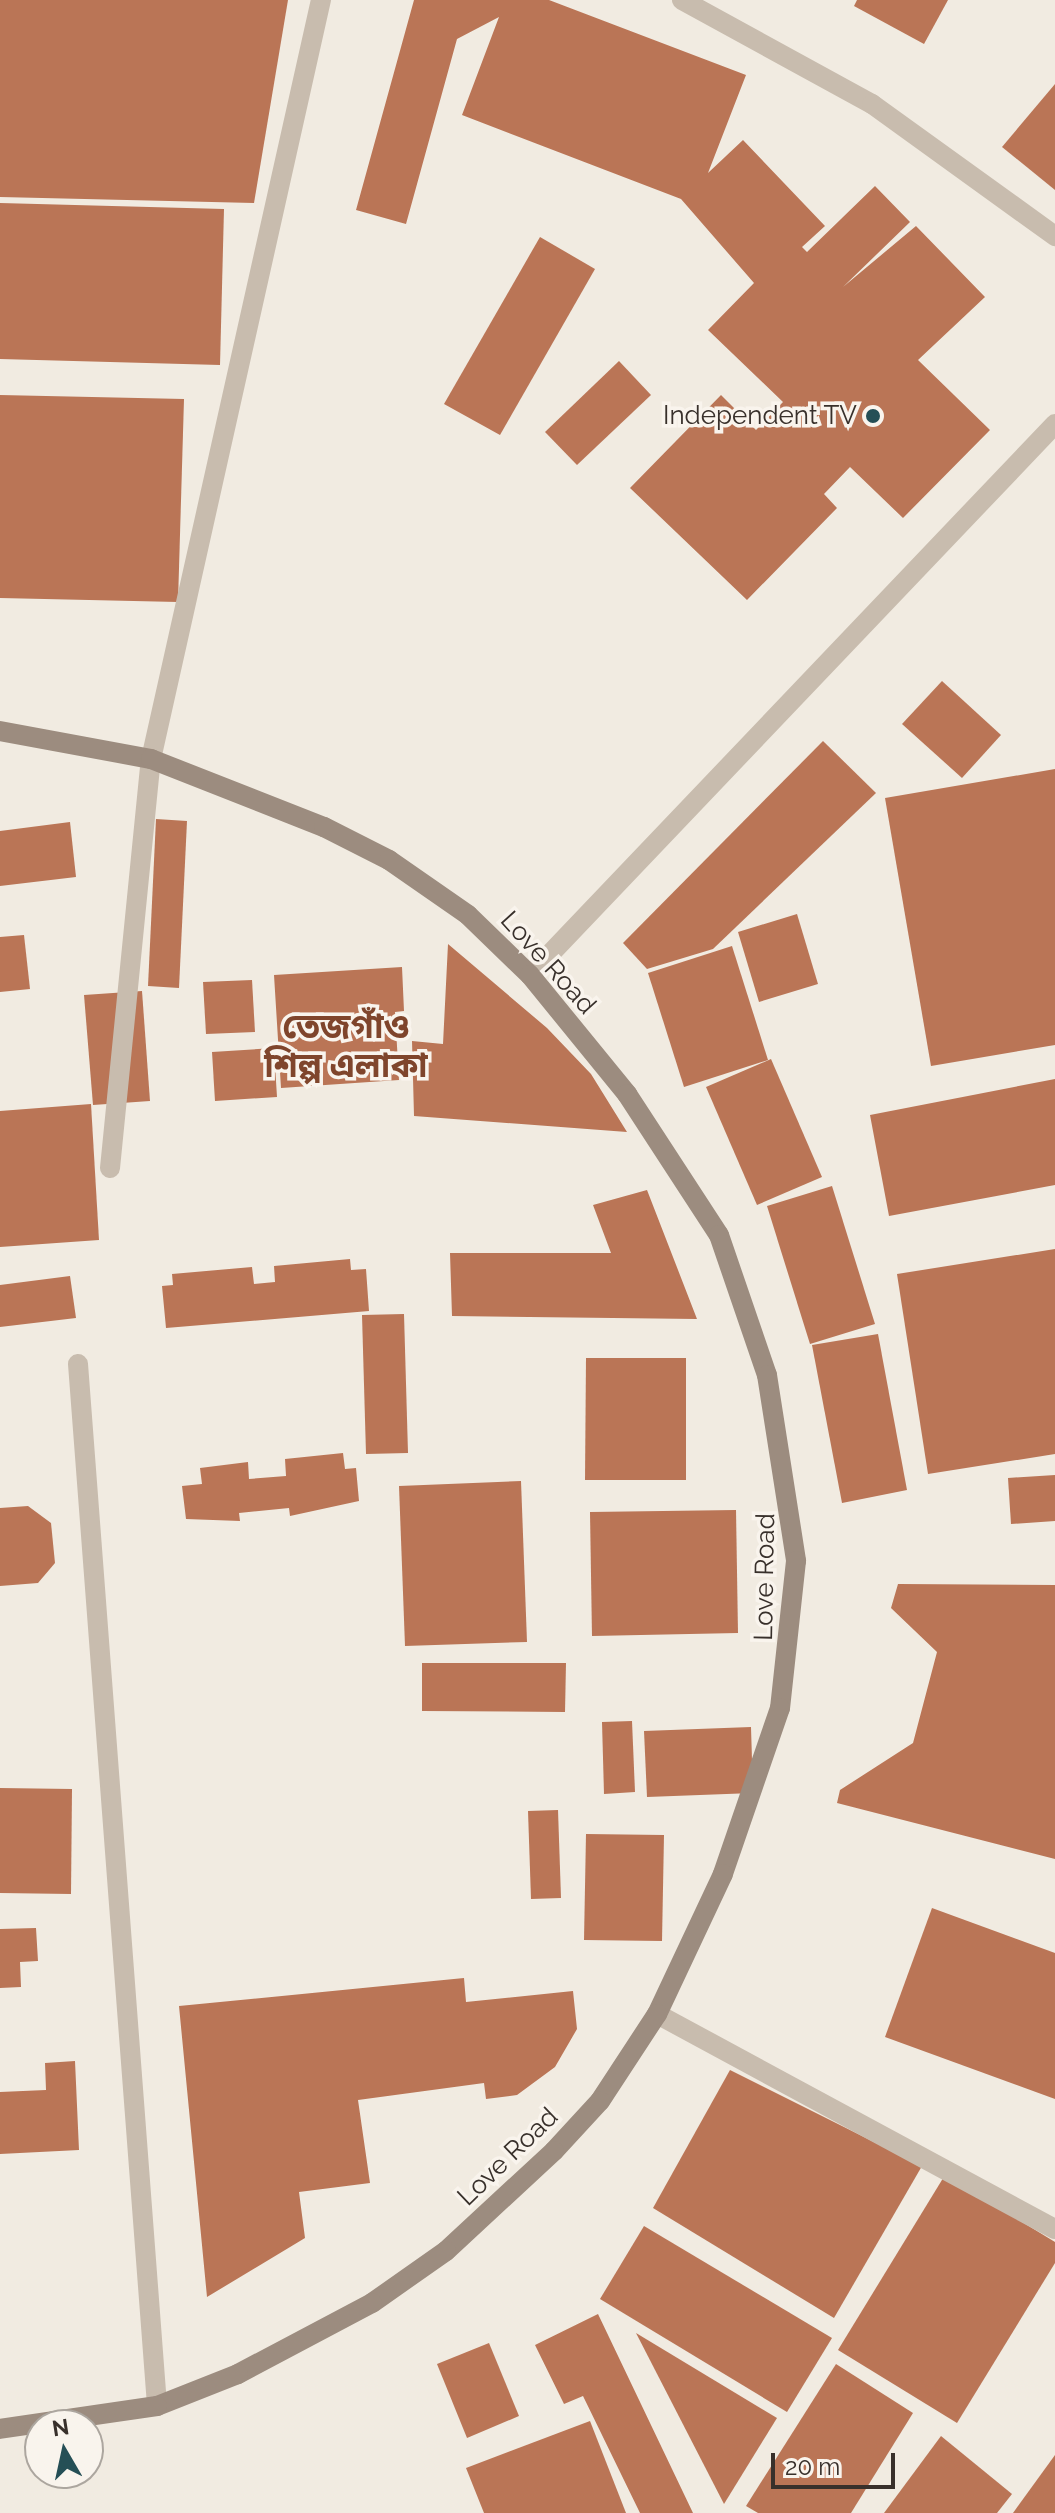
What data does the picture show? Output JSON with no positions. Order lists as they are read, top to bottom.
{
  "streets": {
    "main road": ["Love Road"]
  },
  "districts": ["তেজগাঁও শিল্প এলাকা"],
  "places": ["Independent TV"],
  "scale_bar": "20 m",
  "north": "top"
}
